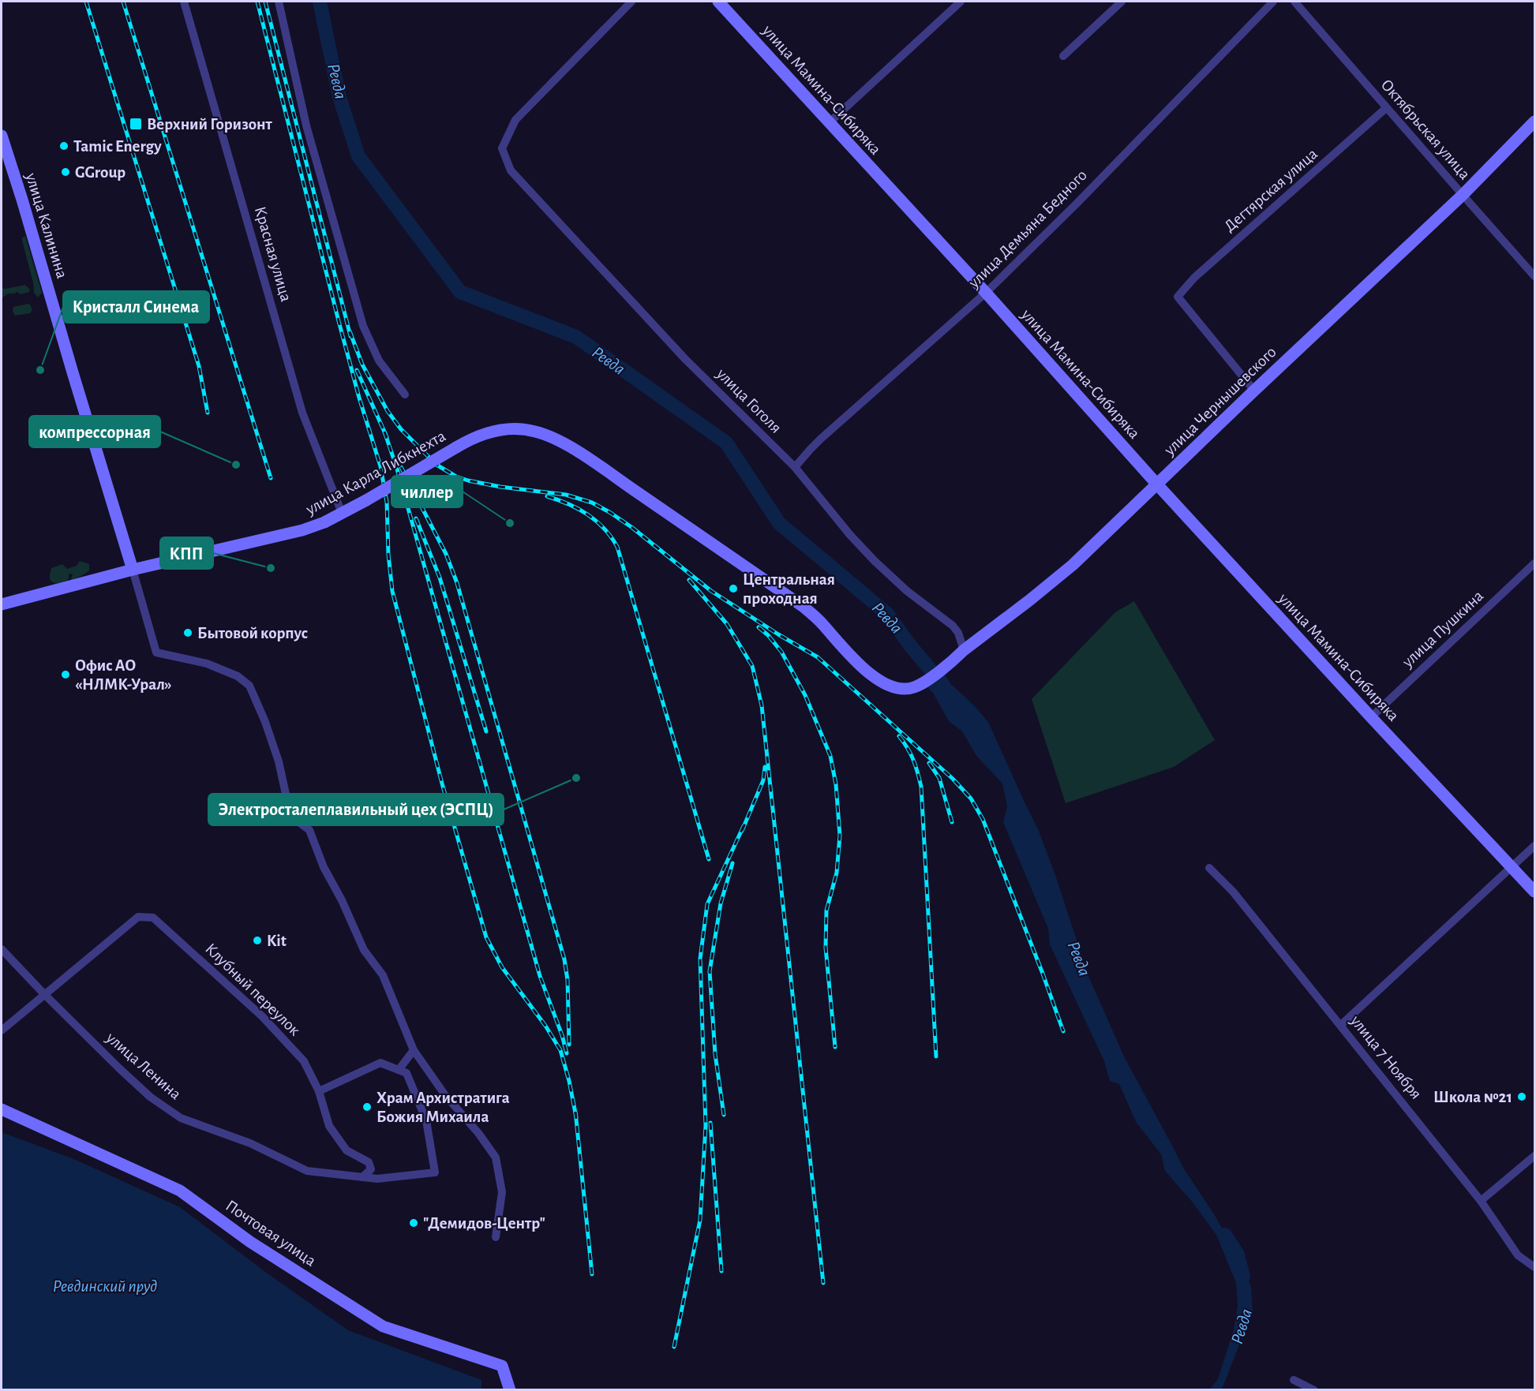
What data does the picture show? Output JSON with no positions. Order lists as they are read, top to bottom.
{
  "streets": {
    "street": [
      "улица Мамина-Сибиряка",
      "Октябрьская улица",
      "Дегтярская улица",
      "улица Калинина",
      "улица Демьяна Бедного",
      "Красная улица",
      "улица Гоголя",
      "улица Чернышевского",
      "улица Карла Либкнехта",
      "улица Пушкина",
      "Клубный переулок",
      "улица 7 Ноября",
      "улица Ленина",
      "Почтовая улица"
    ]
  },
  "crossings": [
    ["улица Мамина-Сибиряка", "улица Демьяна Бедного"],
    ["улица Мамина-Сибиряка", "улица Чернышевского"],
    ["улица Мамина-Сибиряка", "улица Пушкина"],
    ["Октябрьская улица", "Дегтярская улица"],
    ["Октябрьская улица", "улица Чернышевского"],
    ["Дегтярская улица", "улица Чернышевского"],
    ["улица Калинина", "улица Карла Либкнехта"],
    ["улица Демьяна Бедного", "улица Гоголя"],
    ["Красная улица", "улица Карла Либкнехта"],
    ["улица Гоголя", "улица Чернышевского"],
    ["улица Чернышевского", "улица Карла Либкнехта"],
    ["Клубный переулок", "улица Ленина"]
  ],
  "water": ["Ревда", "Ревдинский пруд"],
  "places": {
    "transit": ["Верхний Горизонт"],
    "other": [
      "Tamic Energy",
      "GGroup",
      "Кристалл Синема",
      "компрессорная",
      "чиллер",
      "КПП",
      "Центральная проходная",
      "Бытовой корпус",
      "Офис АО «НЛМК-Урал»",
      "Электросталеплавильный цех (ЭСПЦ)",
      "Kit",
      "Школа №21",
      "Храм Архистратига Божия Михаила",
      "\"Демидов-Центр\""
    ]
  }
}
